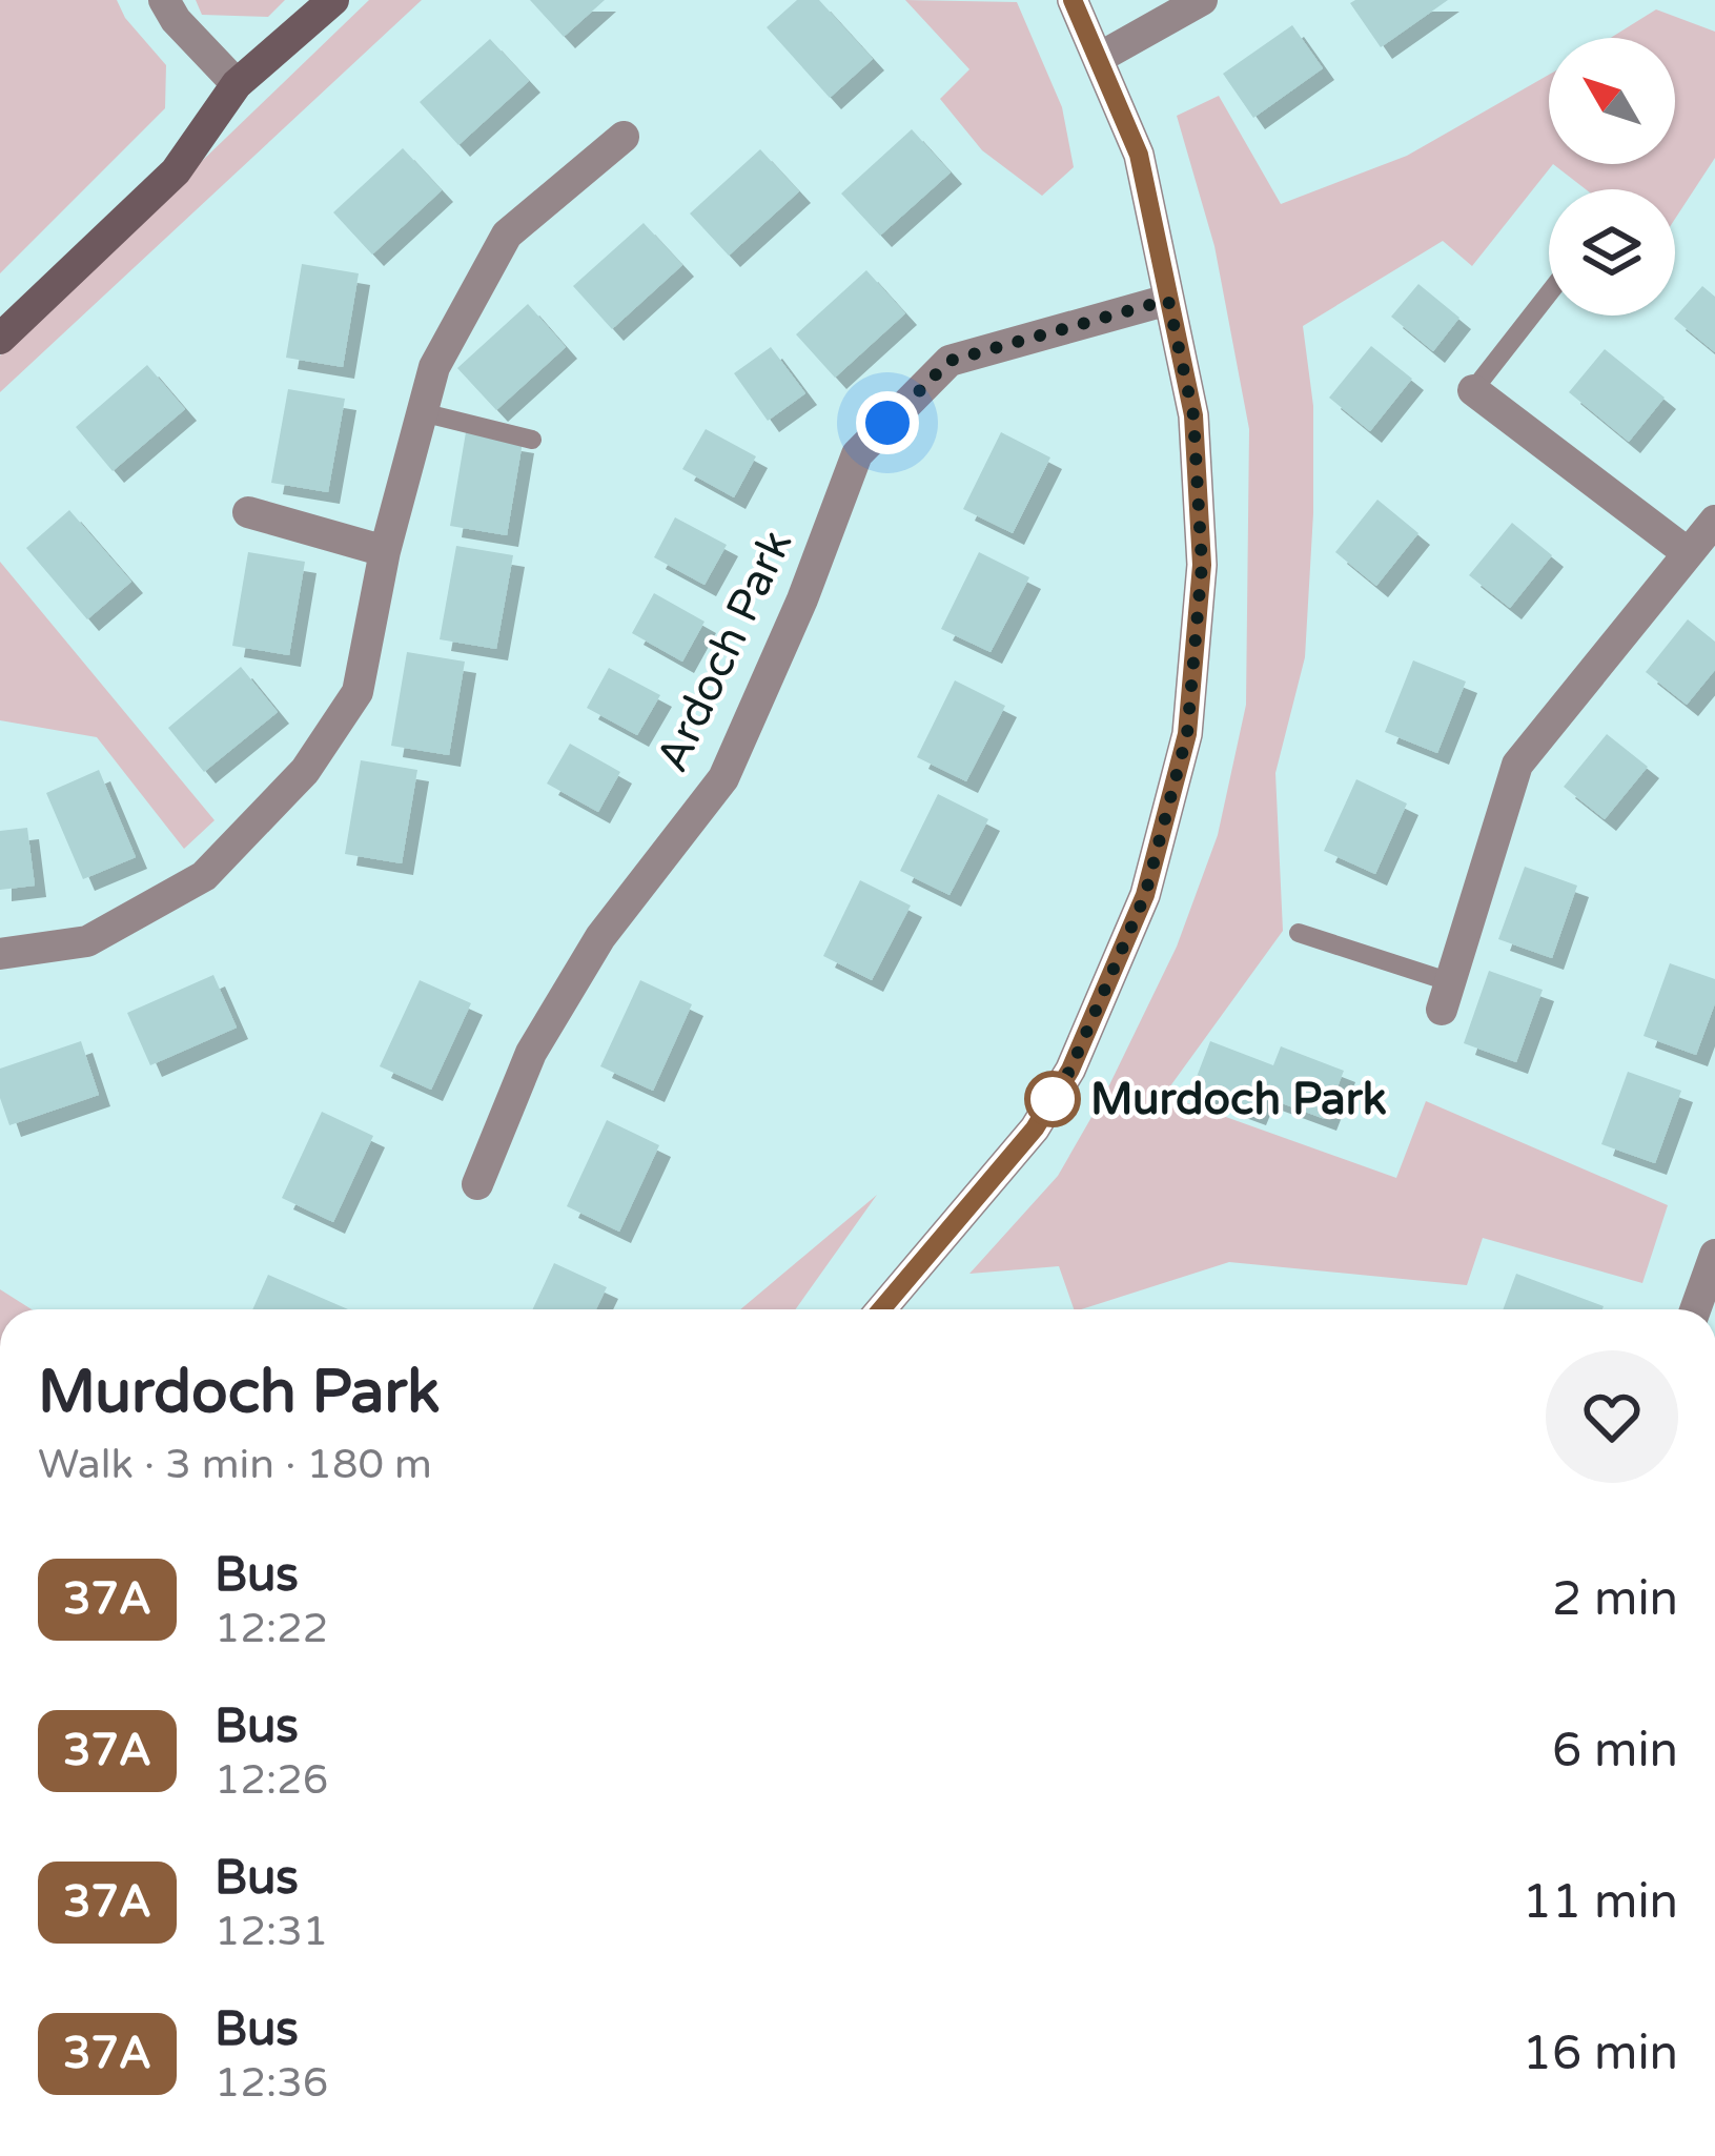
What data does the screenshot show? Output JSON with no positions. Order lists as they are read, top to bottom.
{
  "streets": {
    "street": ["Ardoch Park"]
  },
  "places": ["Murdoch Park"],
  "lines": ["bus line 37A"],
  "north": "top left",
  "page": {
    "heading": ["Murdoch Park", "Walk · 3 min · 180 m"],
    "list": [
      {
        "mark": "37A",
        "name": "Bus",
        "note": "12:22",
        "value": "2 min"
      },
      {
        "mark": "37A",
        "name": "Bus",
        "note": "12:26",
        "value": "6 min"
      },
      {
        "mark": "37A",
        "name": "Bus",
        "note": "12:31",
        "value": "11 min"
      },
      {
        "mark": "37A",
        "name": "Bus",
        "note": "12:36",
        "value": "16 min"
      }
    ]
  }
}
